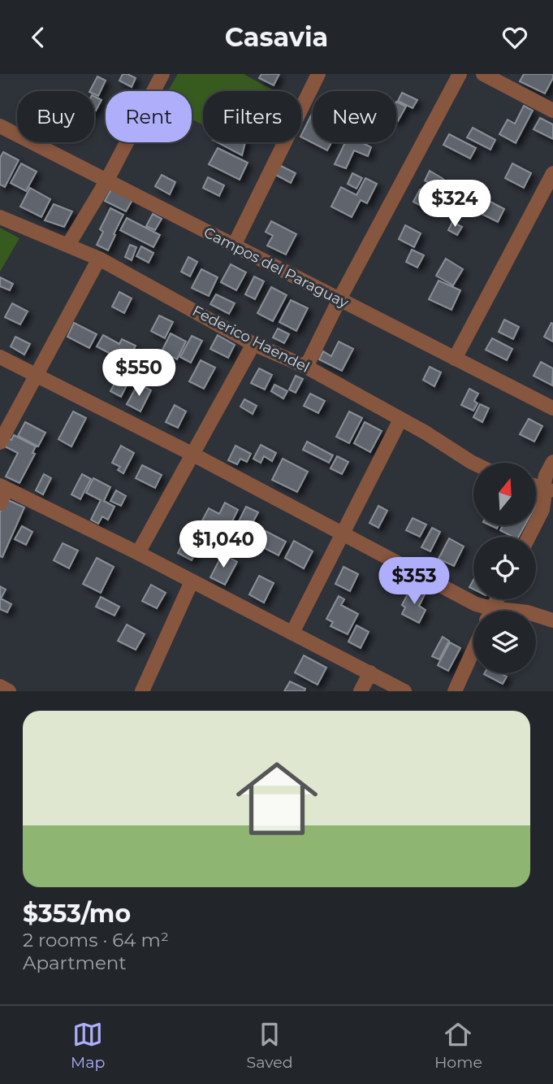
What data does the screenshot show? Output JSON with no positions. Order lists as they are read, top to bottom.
{
  "streets": {
    "street": ["Campos del Paraguay", "Federico Haendel"]
  },
  "north": "top",
  "page": {
    "header": "Casavia",
    "chip": [
      "Buy",
      "Rent",
      "Filters",
      "New"
    ],
    "price": [
      "$324",
      "$550",
      "$1,040",
      "$353"
    ],
    "list": [
      {
        "name": "$353/mo",
        "note": "2 rooms · 64 m² · Apartment"
      }
    ],
    "tabs": ["Map", "Saved", "Home"]
  }
}
